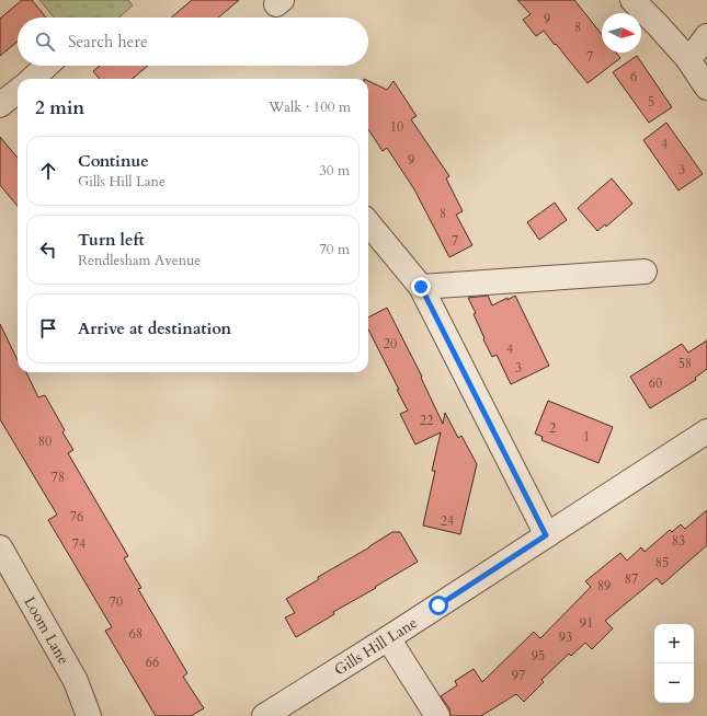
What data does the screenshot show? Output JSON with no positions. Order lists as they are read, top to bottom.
{
  "streets": {
    "street": ["Loom Lane", "Gills Hill Lane"]
  },
  "house_numbers": [
    "9",
    "8",
    "7",
    "6",
    "5",
    "10",
    "4",
    "9",
    "3",
    "8",
    "7",
    "20",
    "4",
    "58",
    "3",
    "60",
    "22",
    "2",
    "1",
    "80",
    "78",
    "76",
    "24",
    "83",
    "74",
    "85",
    "87",
    "89",
    "70",
    "91",
    "68",
    "93",
    "95",
    "66",
    "97"
  ],
  "north": "right",
  "page": {
    "search": "Search here",
    "heading": ["2 min", "Walk · 100 m"],
    "list": [
      ["Continue", "Gills Hill Lane", "30 m"],
      ["Turn left", "Rendlesham Avenue", "70 m"],
      "Arrive at destination"
    ],
    "map_buttons": ["+", "−"]
  }
}
